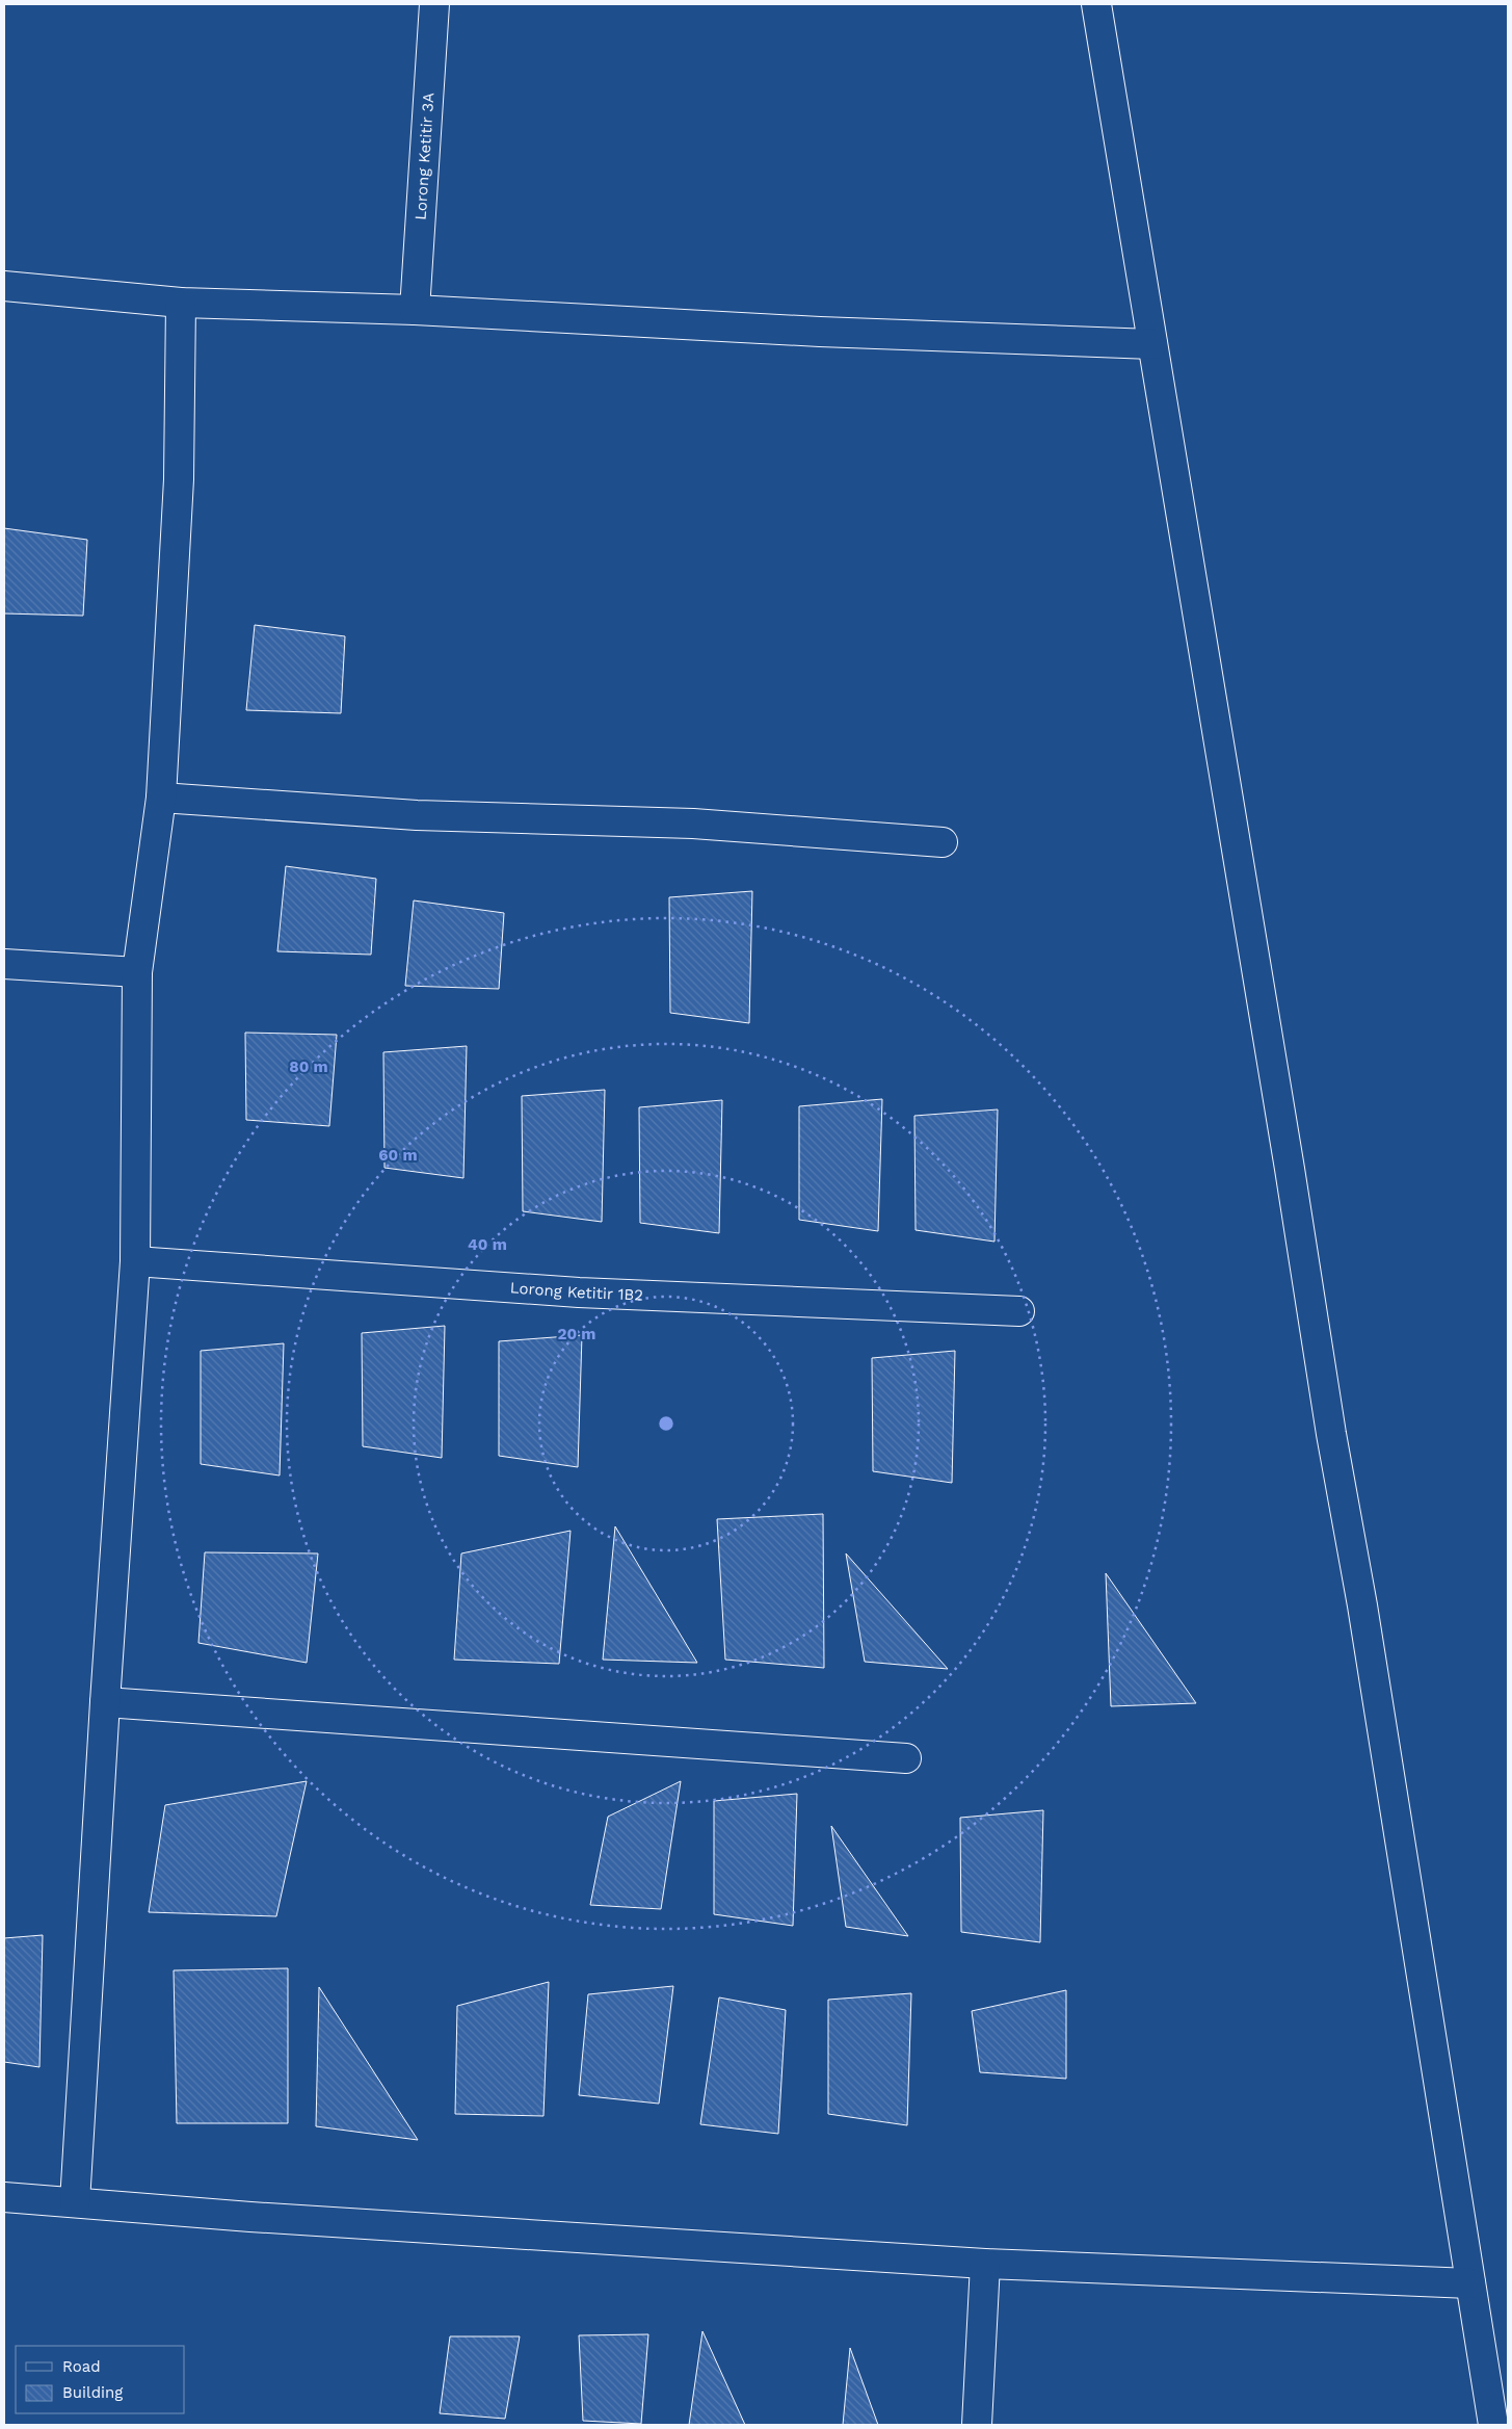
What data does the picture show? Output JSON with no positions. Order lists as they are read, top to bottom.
{
  "streets": {
    "street": ["Lorong Ketitir 3A", "Lorong Ketitir 1B2"]
  },
  "legend": ["Road", "Building"],
  "rings": [
    "80 m",
    "60 m",
    "40 m",
    "20 m"
  ]
}
